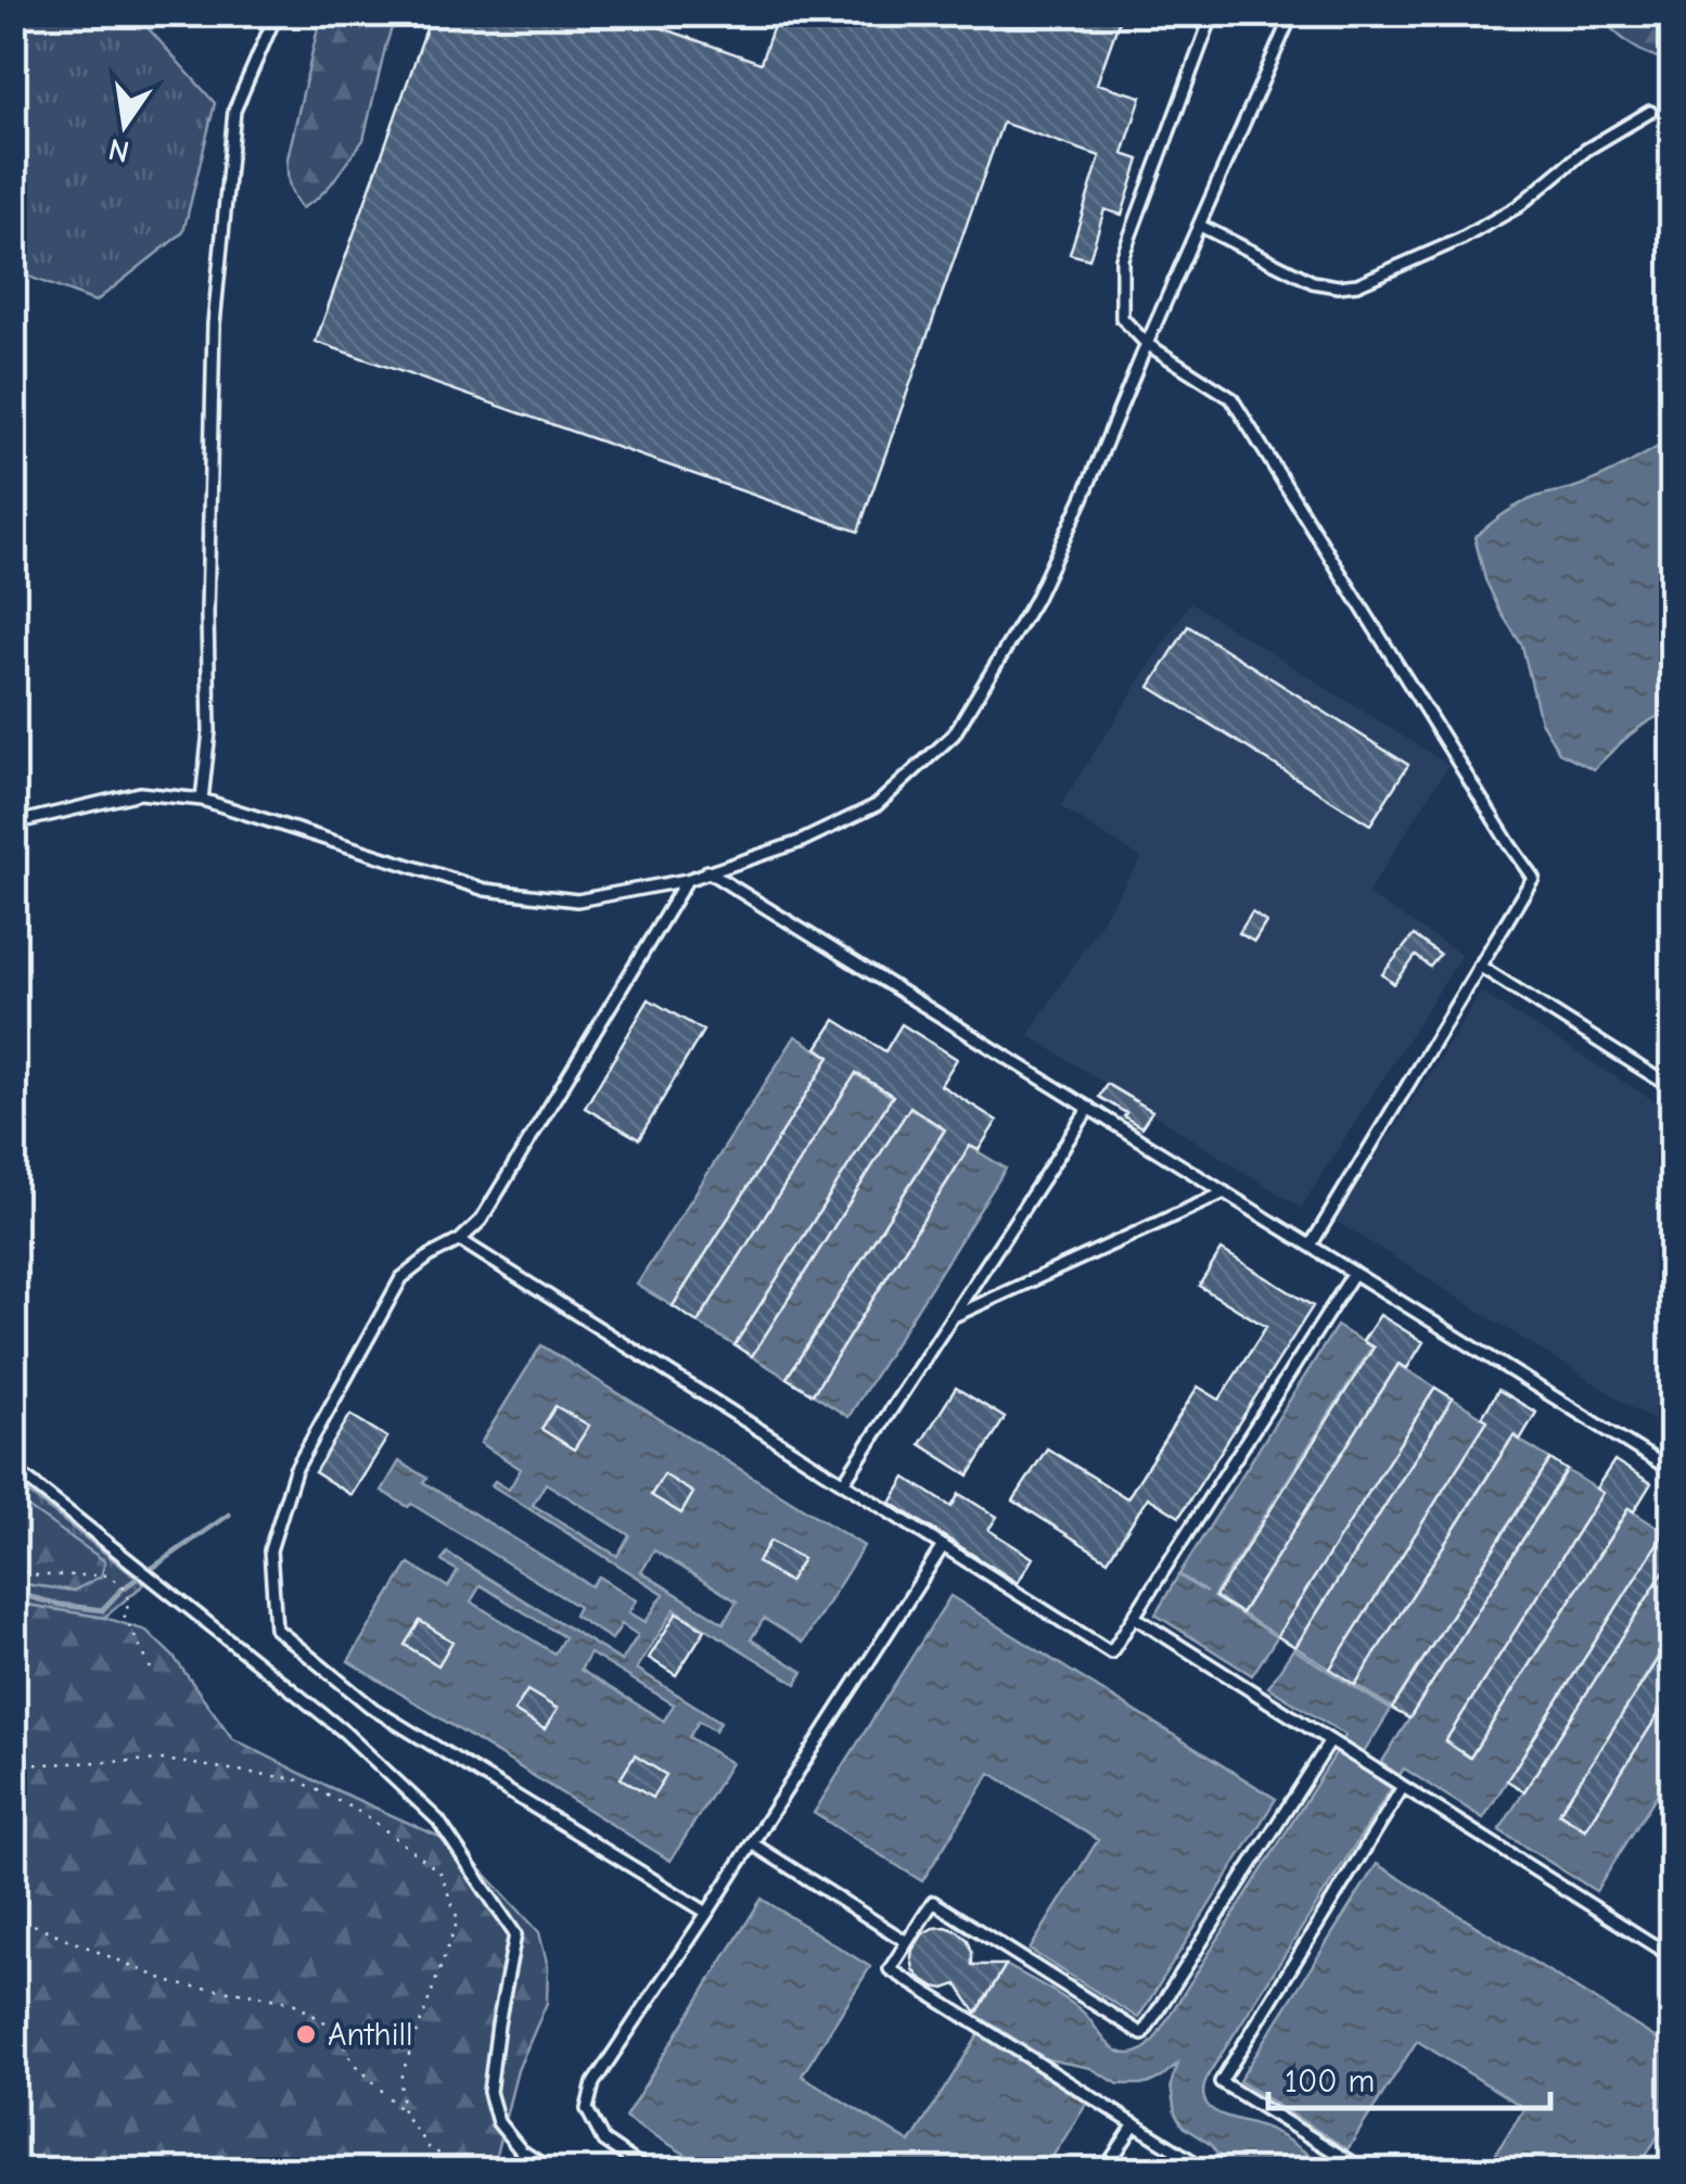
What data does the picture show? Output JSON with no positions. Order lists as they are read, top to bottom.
{
  "places": ["Anthill"],
  "scale_bar": "100 m",
  "north": "bottom"
}
